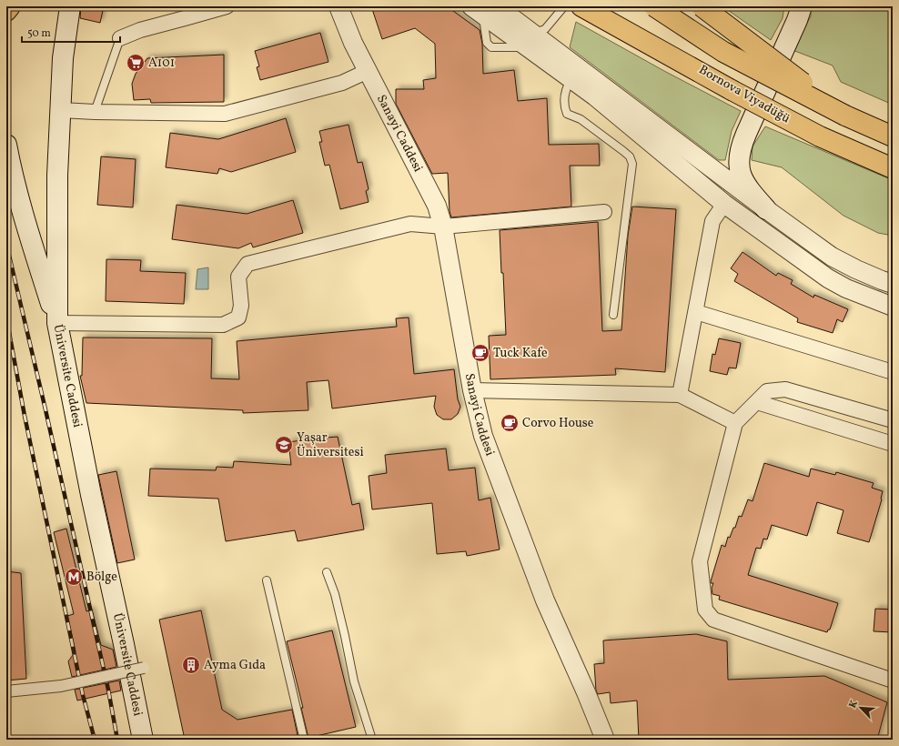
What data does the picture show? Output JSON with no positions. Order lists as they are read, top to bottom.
{
  "streets": {
    "main road": ["Bornova Viyadüğü", "Üniversite Caddesi"],
    "street": ["Sanayi Caddesi"]
  },
  "places": {
    "supermarket": ["A101"],
    "cafe": ["Tuck Kafe", "Corvo House"],
    "school or university": ["Yaşar Üniversitesi"],
    "metro station": ["Bölge"],
    "building": ["Ayma Gıda"]
  },
  "scale_bar": "50 m",
  "north": "top left"
}
